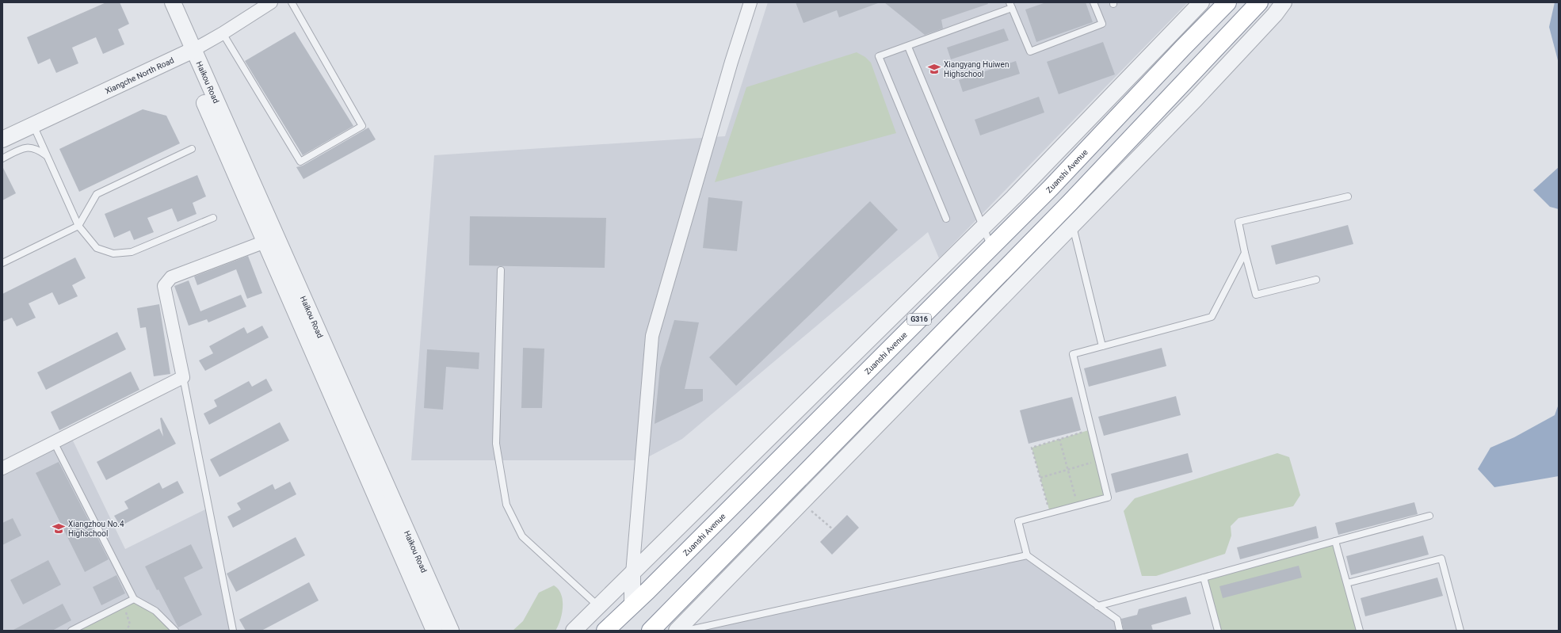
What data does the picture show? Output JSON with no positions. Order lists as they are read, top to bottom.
{
  "streets": {
    "highway": ["Zuanshi Avenue", "G316"],
    "street": ["Xiangche North Road", "Haikou Road"]
  },
  "crossings": [
    ["Xiangche North Road", "Haikou Road"]
  ],
  "places": {
    "school or university": ["Xiangyang Huiwen Highschool", "Xiangzhou No.4 Highschool"]
  }
}
